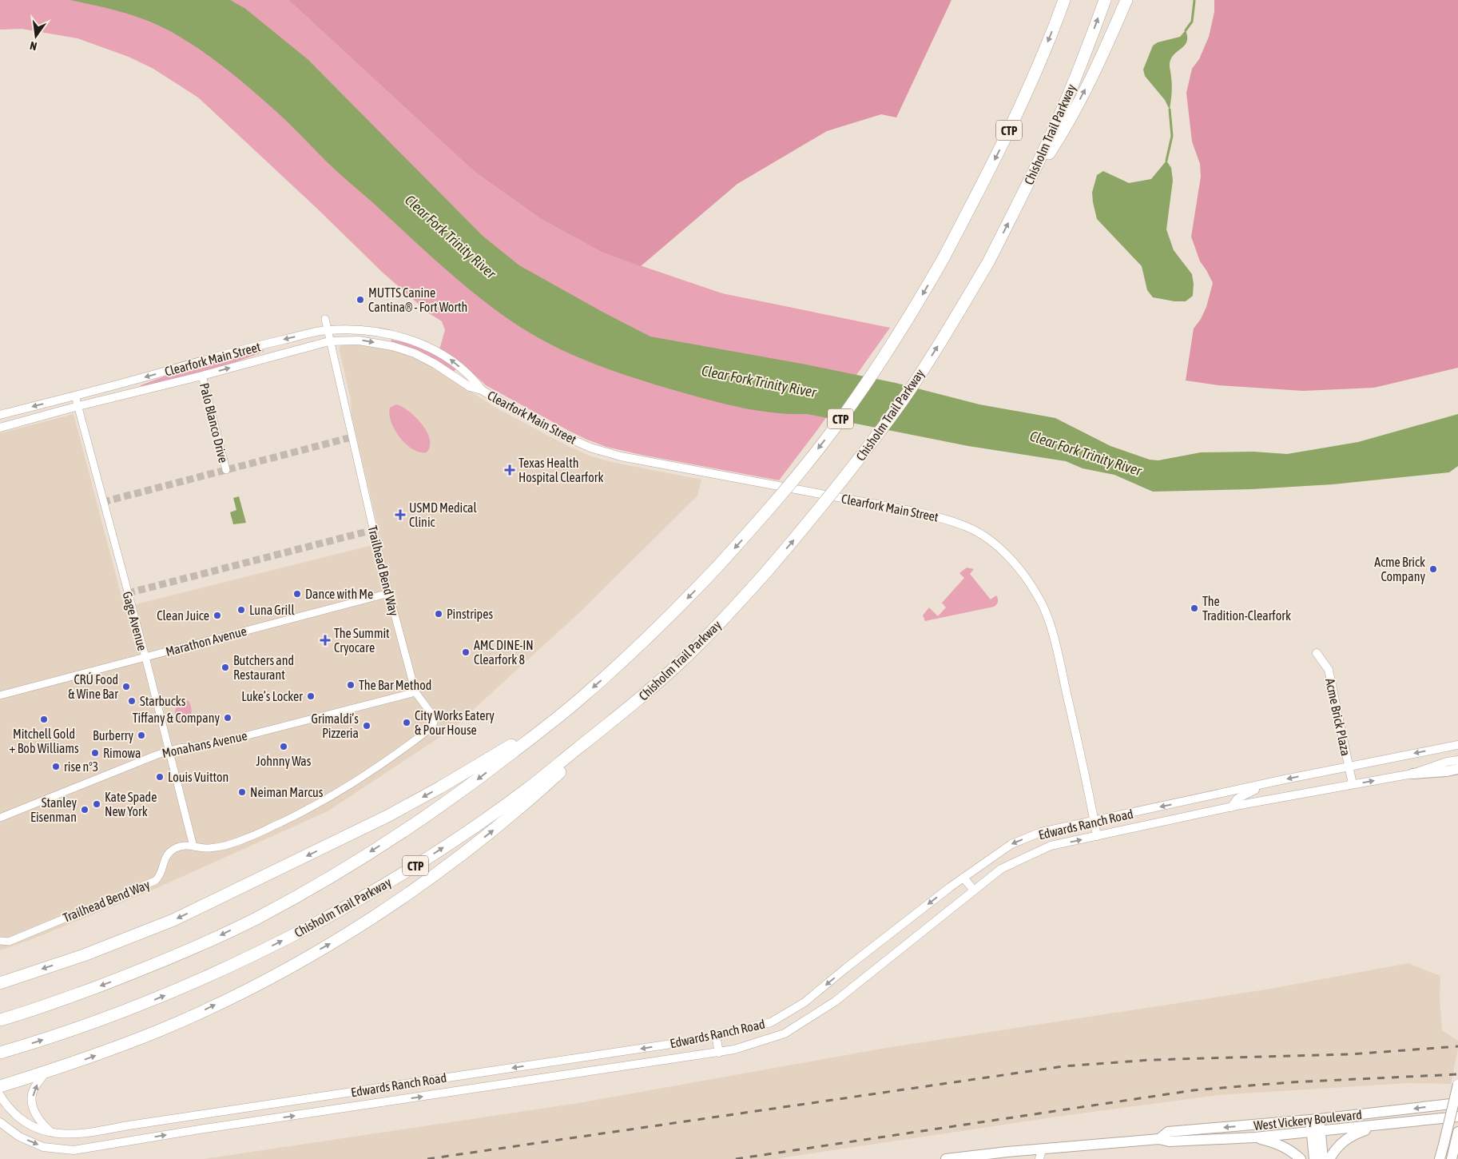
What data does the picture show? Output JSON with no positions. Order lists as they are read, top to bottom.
{
  "streets": {
    "highway": ["CTP", "Chisholm Trail Parkway"],
    "main road": ["West Vickery Boulevard"],
    "street": [
      "Clearfork Main Street",
      "Palo Blanco Drive",
      "Trailhead Bend Way",
      "Gage Avenue",
      "Marathon Avenue",
      "Acme Brick Plaza",
      "Monahans Avenue",
      "Edwards Ranch Road"
    ]
  },
  "crossings": [
    ["Clearfork Main Street", "Palo Blanco Drive"],
    ["Clearfork Main Street", "Trailhead Bend Way"],
    ["Clearfork Main Street", "Gage Avenue"],
    ["Clearfork Main Street", "Edwards Ranch Road"],
    ["Trailhead Bend Way", "Gage Avenue"],
    ["Trailhead Bend Way", "Marathon Avenue"],
    ["Trailhead Bend Way", "Monahans Avenue"],
    ["Gage Avenue", "Marathon Avenue"],
    ["Gage Avenue", "Monahans Avenue"],
    ["Acme Brick Plaza", "Edwards Ranch Road"]
  ],
  "water": ["Clear Fork Trinity River"],
  "places": {
    "other": [
      "MUTTS Canine Cantina® - Fort Worth",
      "Acme Brick Company",
      "Dance with Me",
      "The Tradition-Clearfork",
      "Luna Grill",
      "Pinstripes",
      "Clean Juice",
      "AMC DINE-IN Clearfork 8",
      "Butchers and Restaurant",
      "The Bar Method",
      "CRÚ Food & Wine Bar",
      "Luke’s Locker",
      "Starbucks",
      "Tiffany & Company",
      "Mitchell Gold + Bob Williams",
      "City Works Eatery & Pour House",
      "Grimaldi’s Pizzeria",
      "Burberry",
      "Johnny Was",
      "Rimowa",
      "rise n°3",
      "Louis Vuitton",
      "Neiman Marcus",
      "Kate Spade New York",
      "Stanley Eisenman"
    ],
    "health": ["Texas Health Hospital Clearfork", "USMD Medical Clinic", "The Summit Cryocare"]
  },
  "north": "bottom"
}
